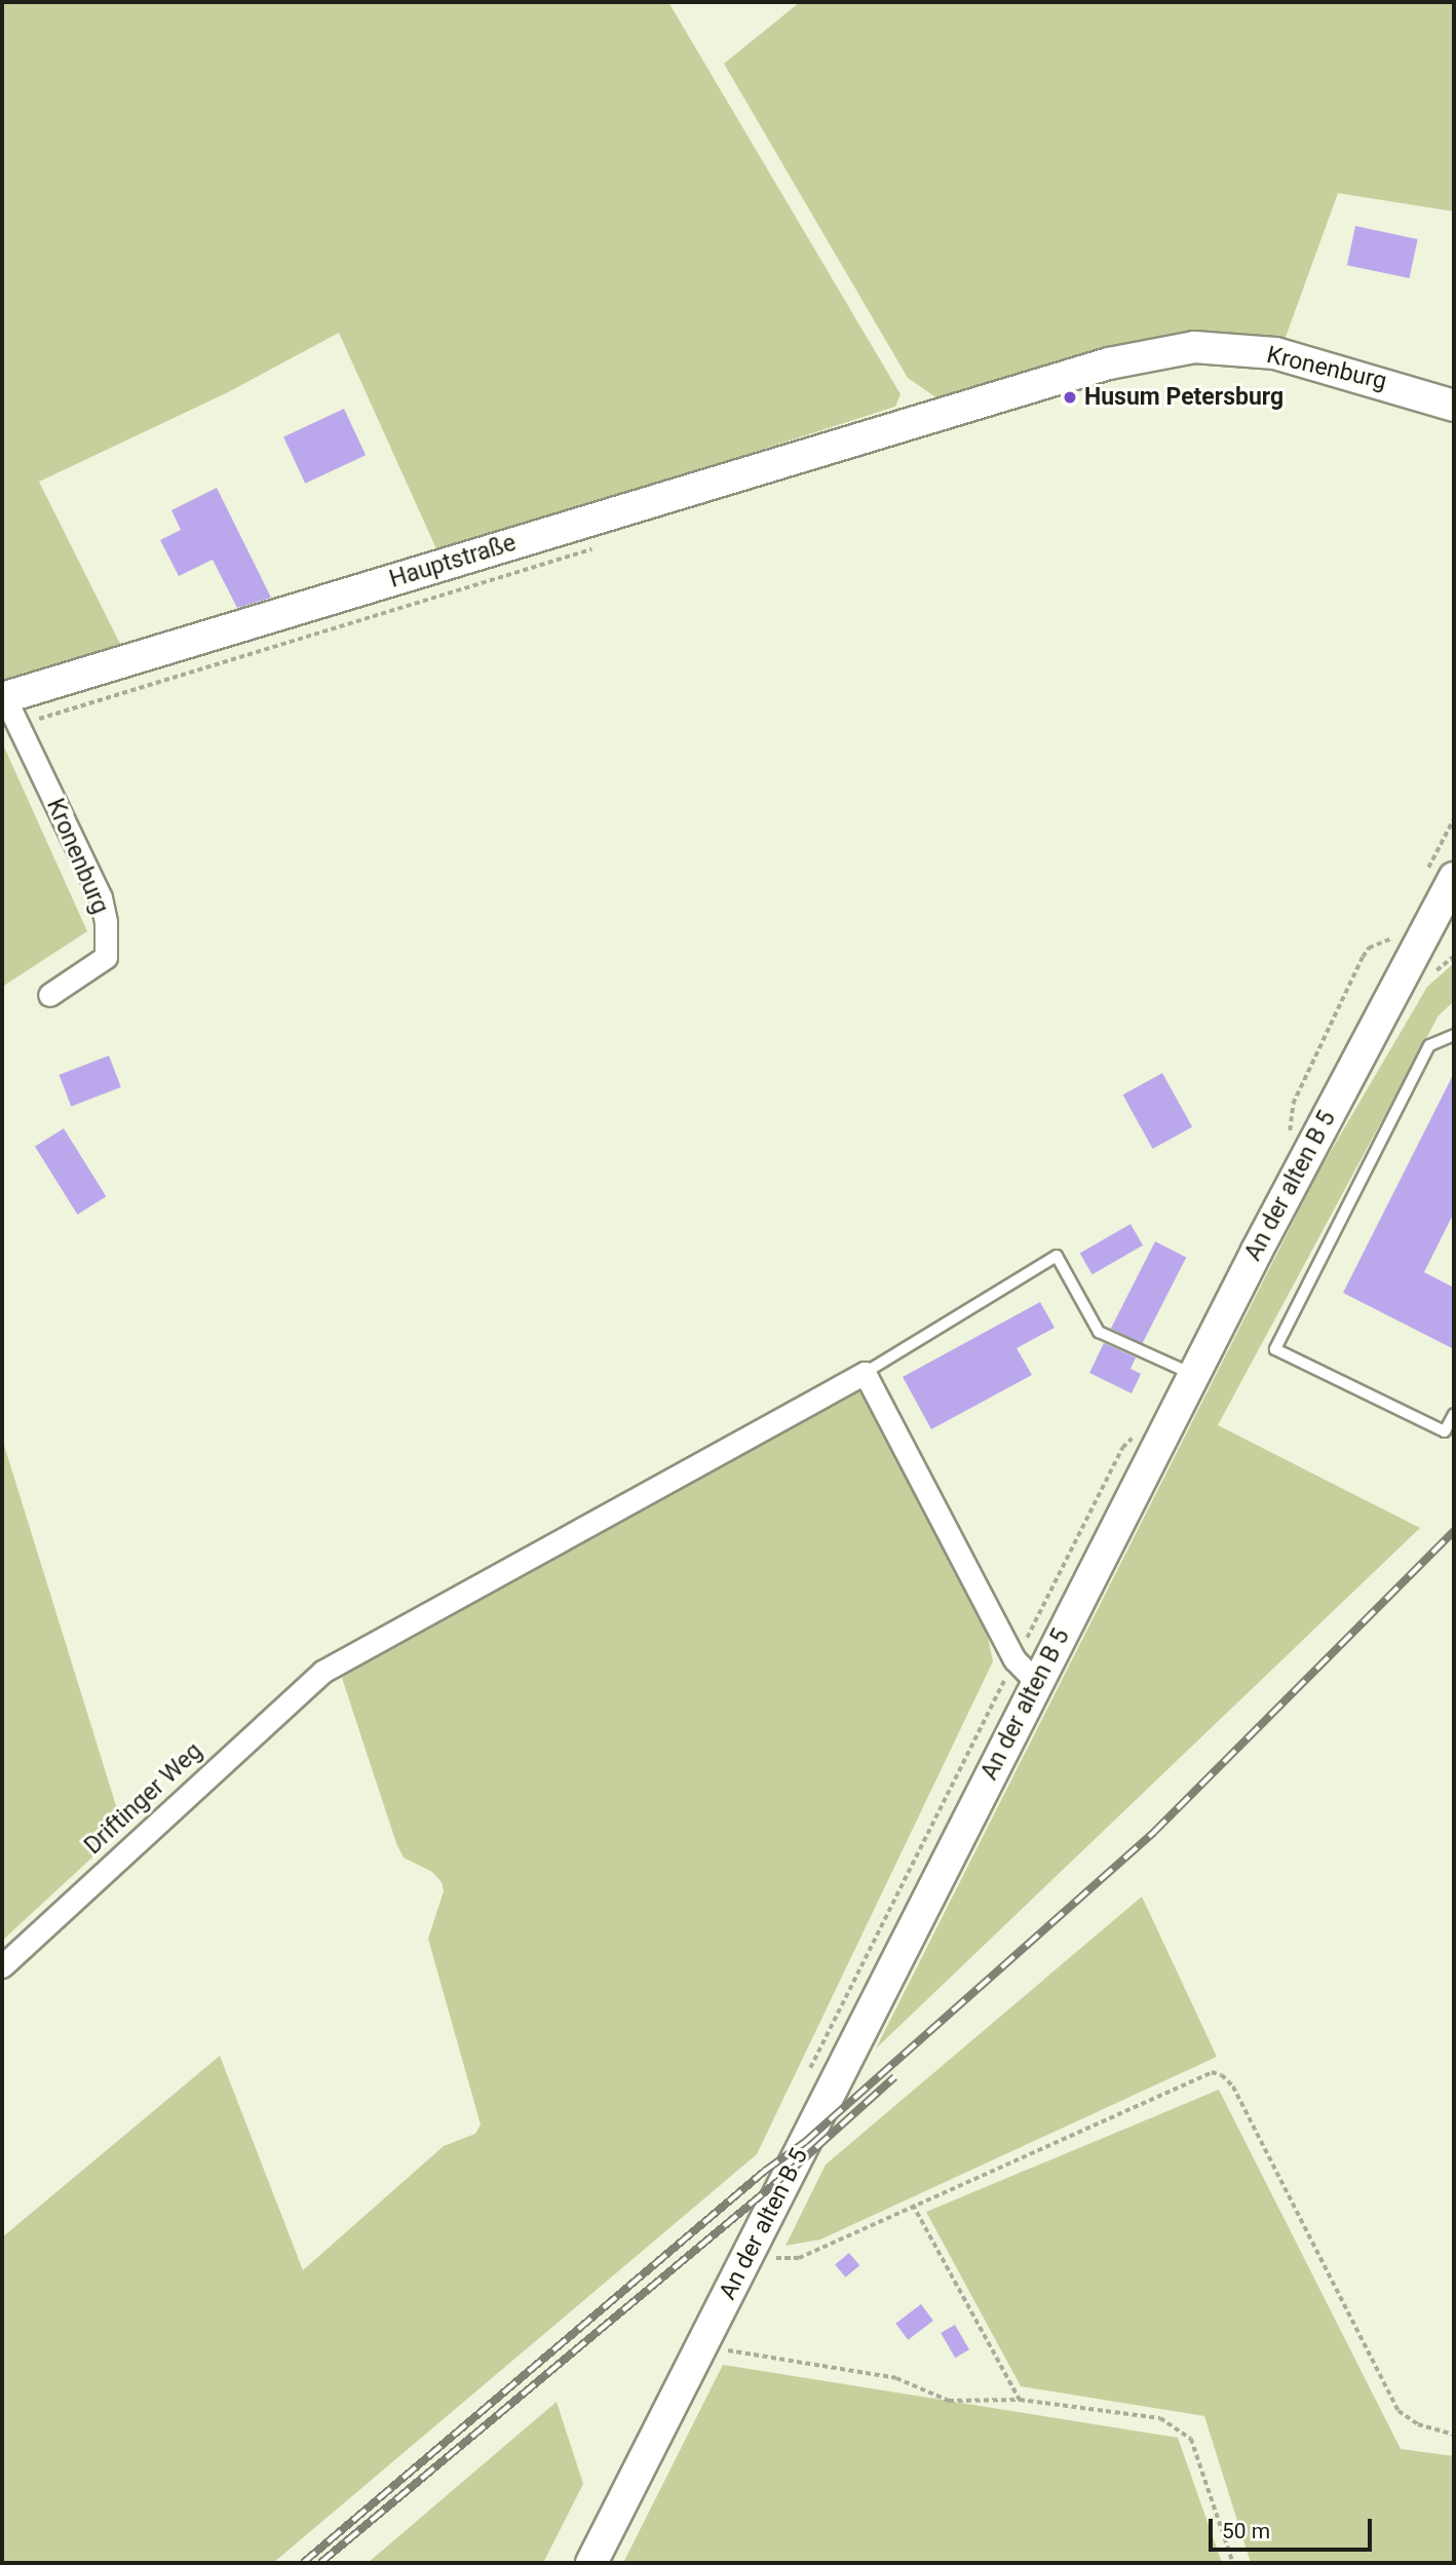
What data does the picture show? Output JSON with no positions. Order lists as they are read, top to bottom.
{
  "streets": {
    "main road": ["Kronenburg", "Hauptstraße", "An der alten B 5"],
    "street": ["Driftinger Weg"]
  },
  "crossings": [
    ["Kronenburg", "Hauptstraße"]
  ],
  "places": ["Husum Petersburg"],
  "scale_bar": "50 m"
}
